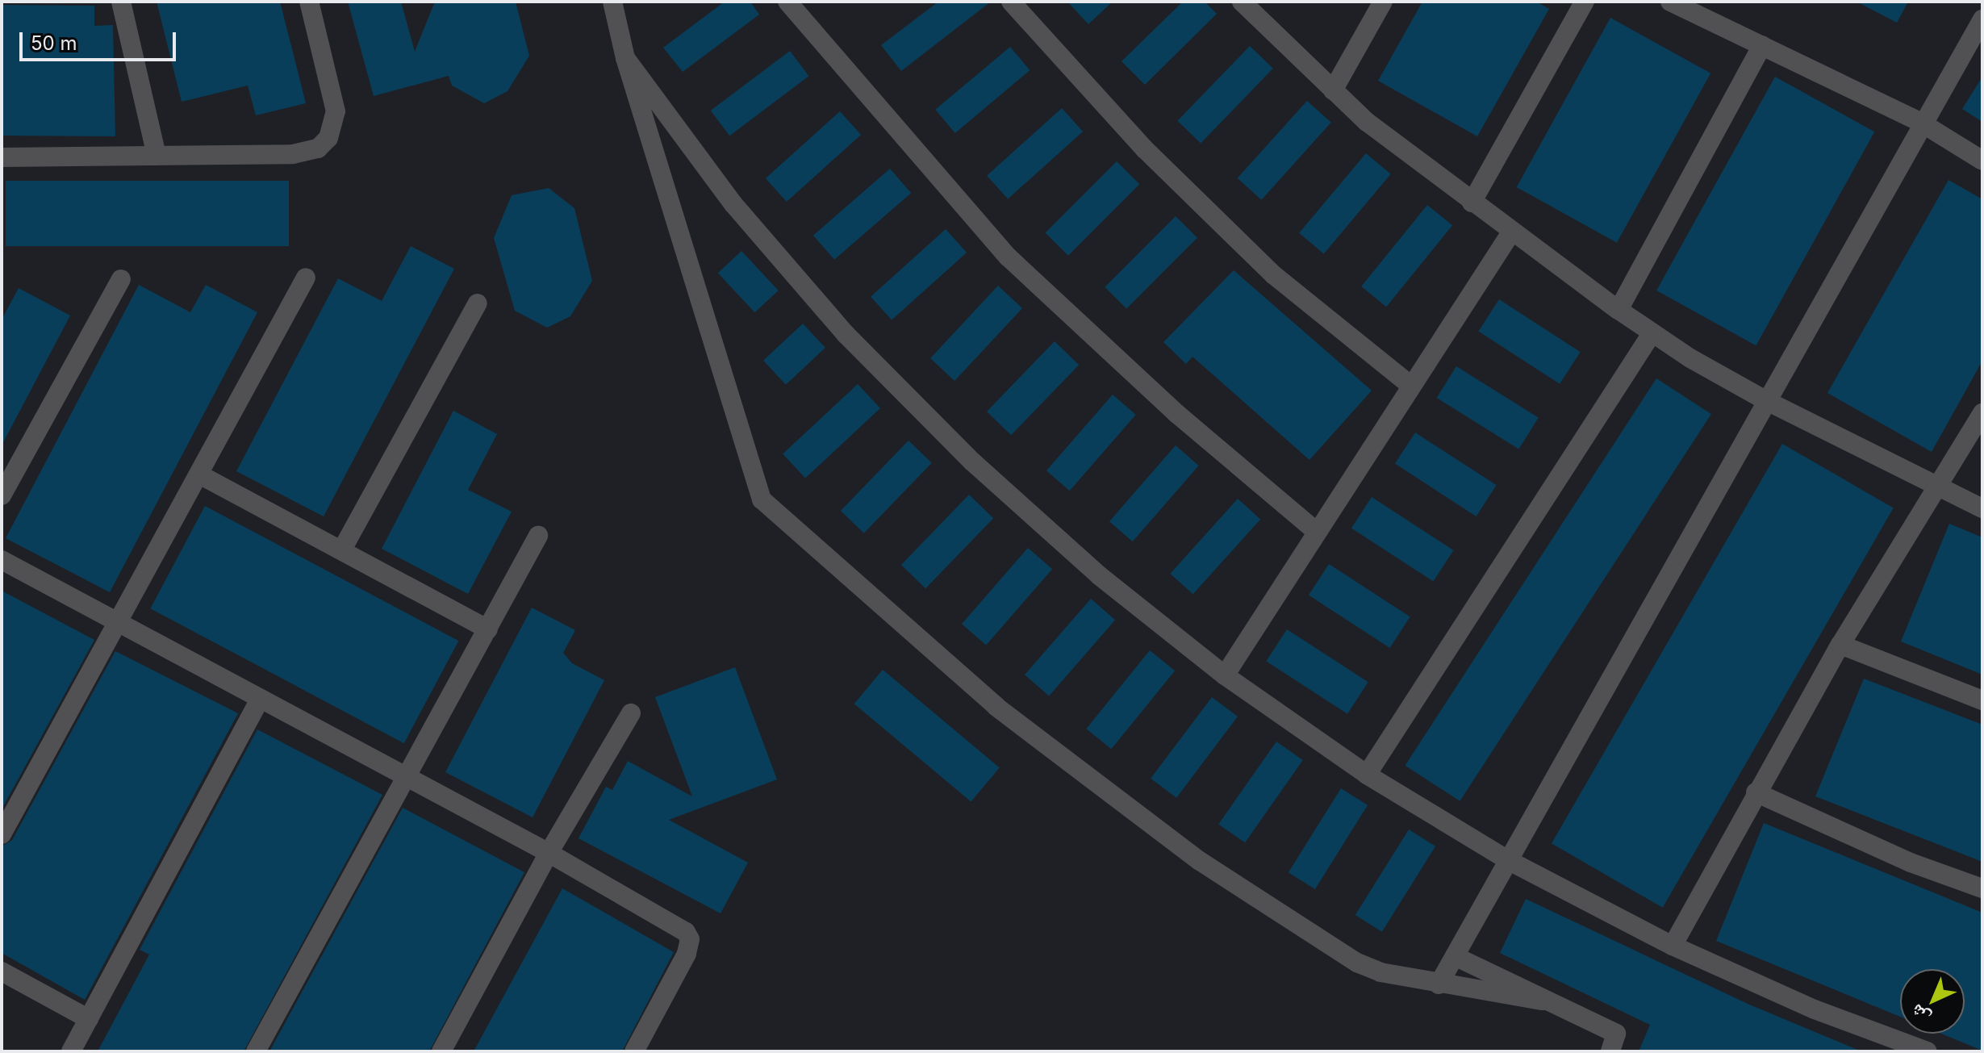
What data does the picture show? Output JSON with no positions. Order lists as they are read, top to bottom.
{
  "scale_bar": "50 m",
  "north": "bottom left"
}
